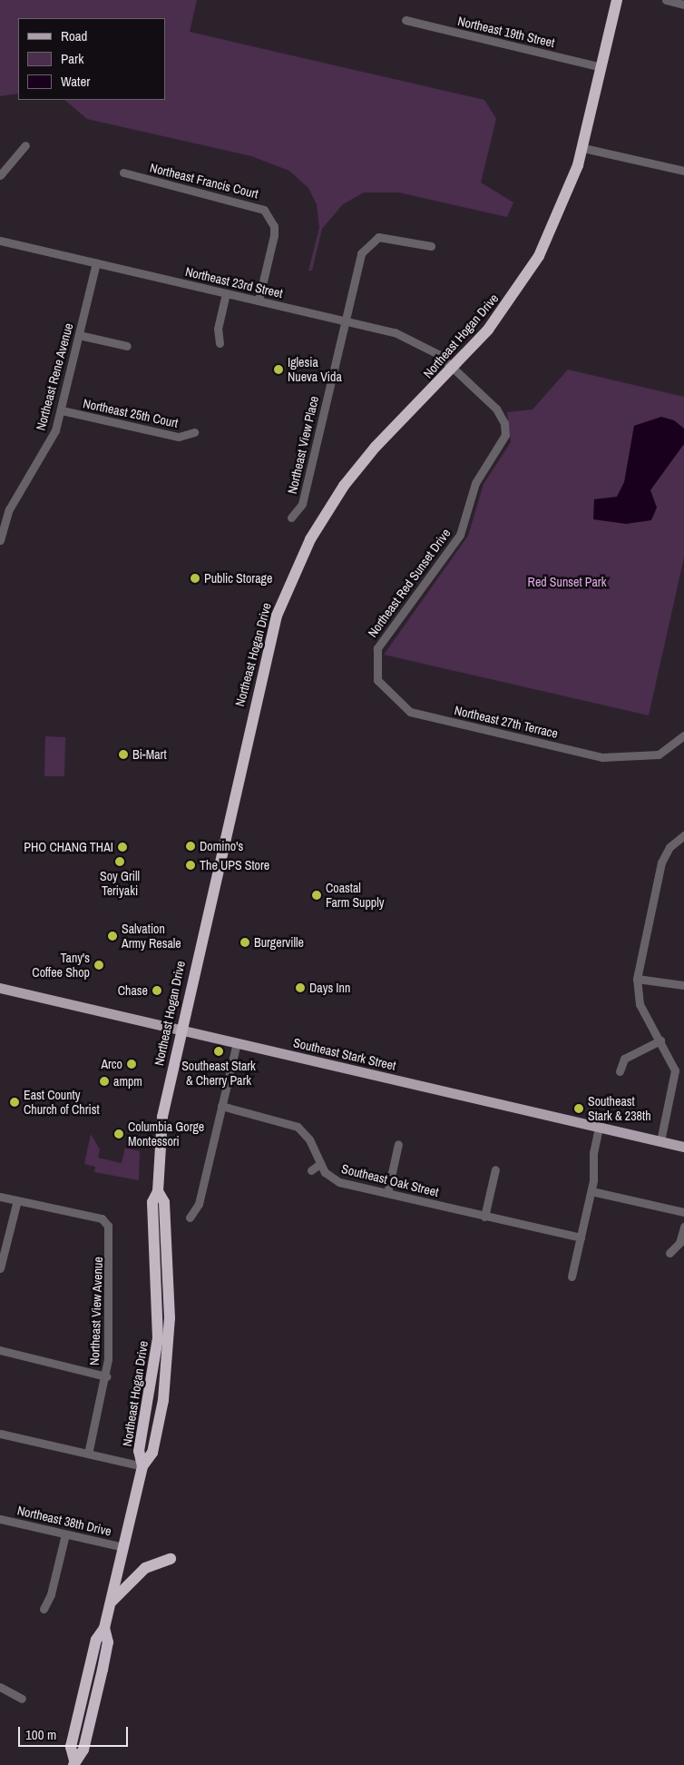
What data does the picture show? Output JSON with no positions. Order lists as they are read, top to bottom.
{
  "streets": {
    "highway": ["Northeast Hogan Drive"],
    "main road": ["Southeast Stark Street"],
    "street": [
      "Northeast 19th Street",
      "Northeast Francis Court",
      "Northeast 23rd Street",
      "Northeast Rene Avenue",
      "Northeast 25th Court",
      "Northeast View Place",
      "Northeast Red Sunset Drive",
      "Northeast 27th Terrace",
      "Southeast Oak Street",
      "Northeast View Avenue",
      "Northeast 38th Drive"
    ]
  },
  "crossings": [
    ["Northeast 19th Street", "Northeast Hogan Drive"],
    ["Northeast Francis Court", "Northeast 23rd Street"],
    ["Northeast 23rd Street", "Northeast Hogan Drive"],
    ["Northeast 23rd Street", "Northeast Rene Avenue"],
    ["Northeast 23rd Street", "Northeast View Place"],
    ["Northeast 23rd Street", "Northeast Red Sunset Drive"],
    ["Northeast Hogan Drive", "Northeast Red Sunset Drive"],
    ["Northeast Hogan Drive", "Southeast Stark Street"],
    ["Northeast Hogan Drive", "Northeast 38th Drive"],
    ["Northeast Rene Avenue", "Northeast 25th Court"],
    ["Northeast Red Sunset Drive", "Northeast 27th Terrace"]
  ],
  "parks": ["Red Sunset Park"],
  "places": [
    "Iglesia Nueva Vida",
    "Public Storage",
    "Bi-Mart",
    "Domino's",
    "PHO CHANG THAI",
    "Soy Grill Teriyaki",
    "The UPS Store",
    "Coastal Farm Supply",
    "Salvation Army Resale",
    "Burgerville",
    "Tany's Coffee Shop",
    "Days Inn",
    "Chase",
    "Southeast Stark & Cherry Park",
    "Arco",
    "ampm",
    "East County Church of Christ",
    "Southeast Stark & 238th",
    "Columbia Gorge Montessori"
  ],
  "legend": ["Road", "Park", "Water"],
  "scale_bar": "100 m"
}
